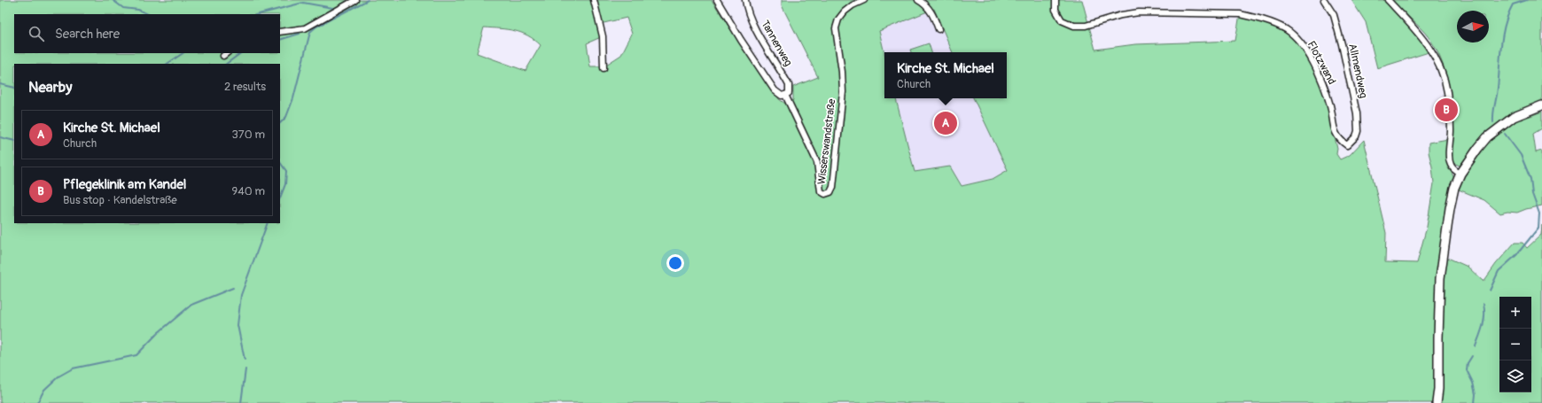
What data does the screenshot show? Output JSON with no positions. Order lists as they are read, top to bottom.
{
  "streets": {
    "street": [
      "Tannenweg",
      "Flotzwand",
      "Allmendweg",
      "Wisserswandstraße"
    ]
  },
  "crossings": [
    ["Tannenweg", "Wisserswandstraße"],
    ["Flotzwand", "Allmendweg"]
  ],
  "north": "right",
  "page": {
    "search": "Search here",
    "popup": ["Kirche St. Michael", "Church"],
    "heading": ["Nearby", "2 results"],
    "pins": ["B", "A"],
    "list": [
      {
        "mark": "A",
        "name": "Kirche St. Michael",
        "note": "Church",
        "value": "370 m"
      },
      {
        "mark": "B",
        "name": "Pflegeklinik am Kandel",
        "note": "Bus stop · Kandelstraße",
        "value": "940 m"
      }
    ],
    "map_buttons": ["+", "−"]
  }
}
